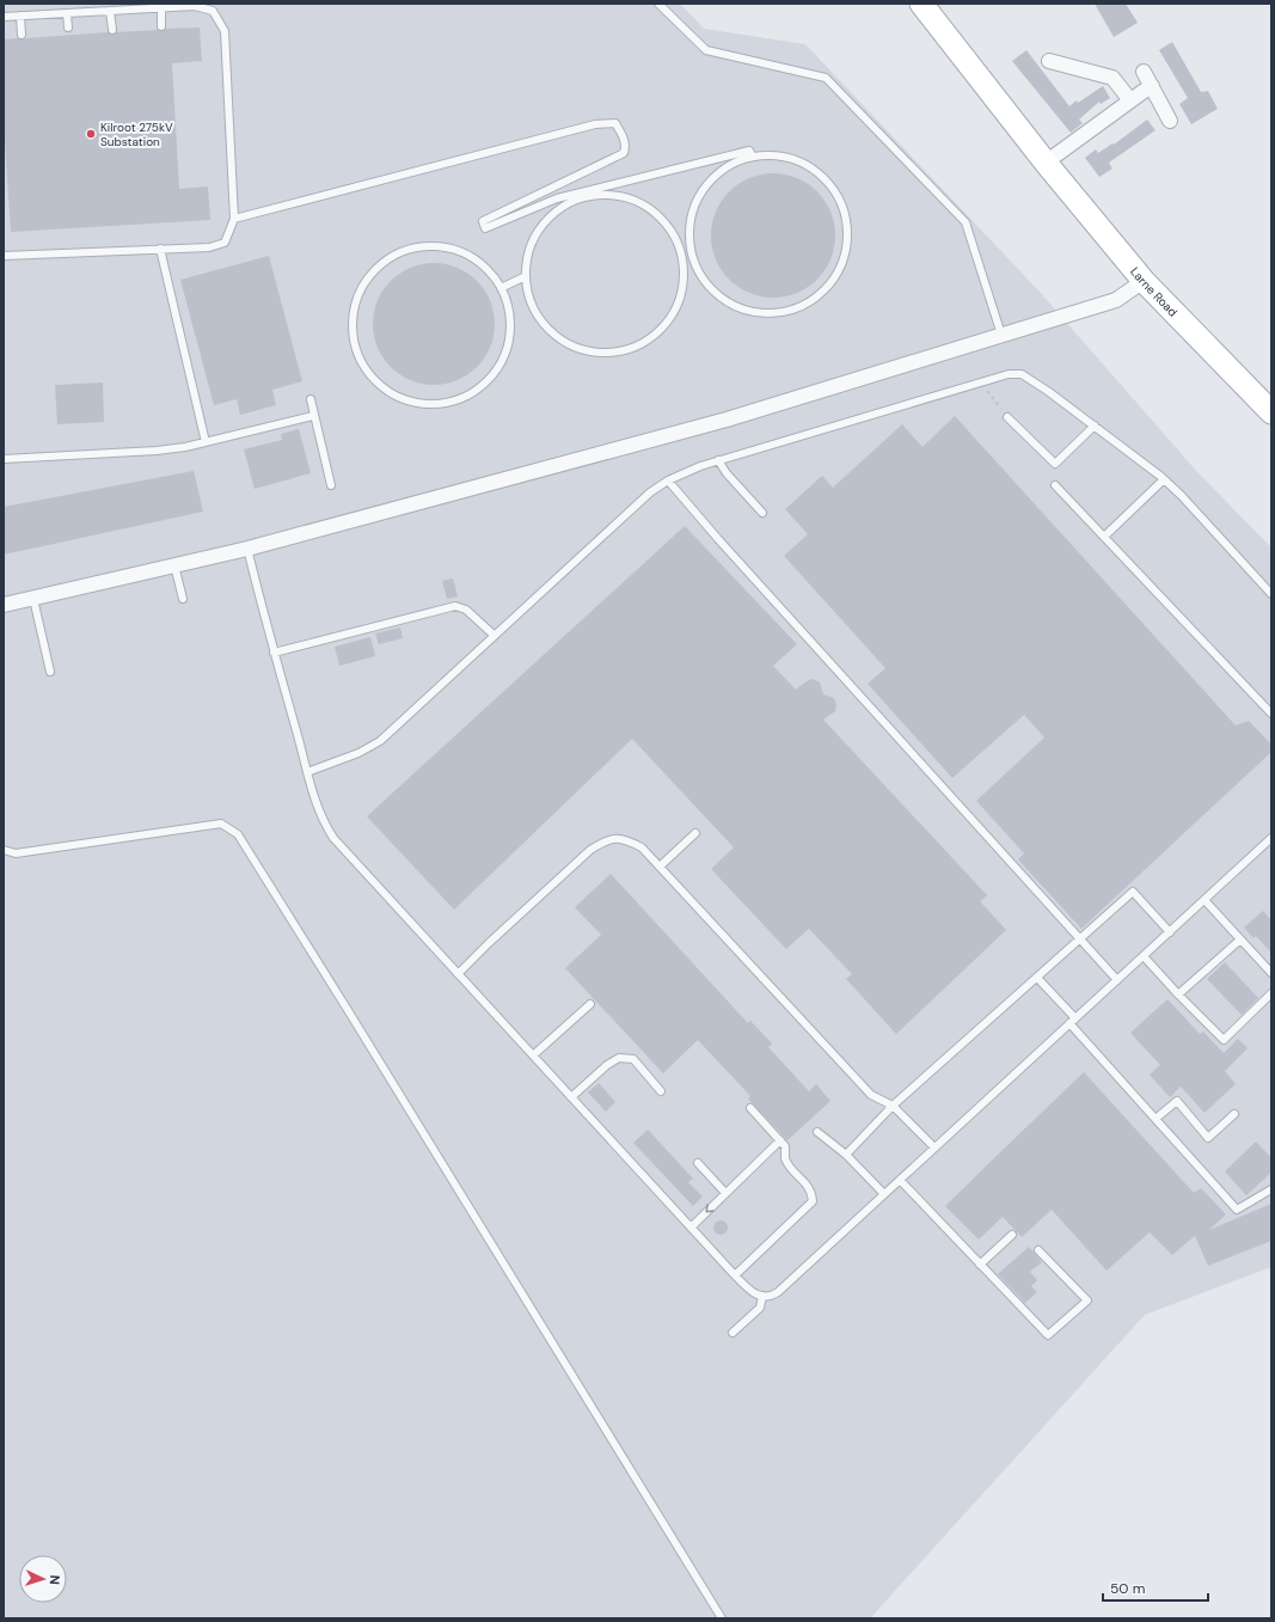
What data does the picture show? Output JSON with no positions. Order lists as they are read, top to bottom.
{
  "streets": {
    "main road": ["Larne Road"]
  },
  "places": ["Kilroot 275kV Substation"],
  "scale_bar": "50 m",
  "north": "right"
}
